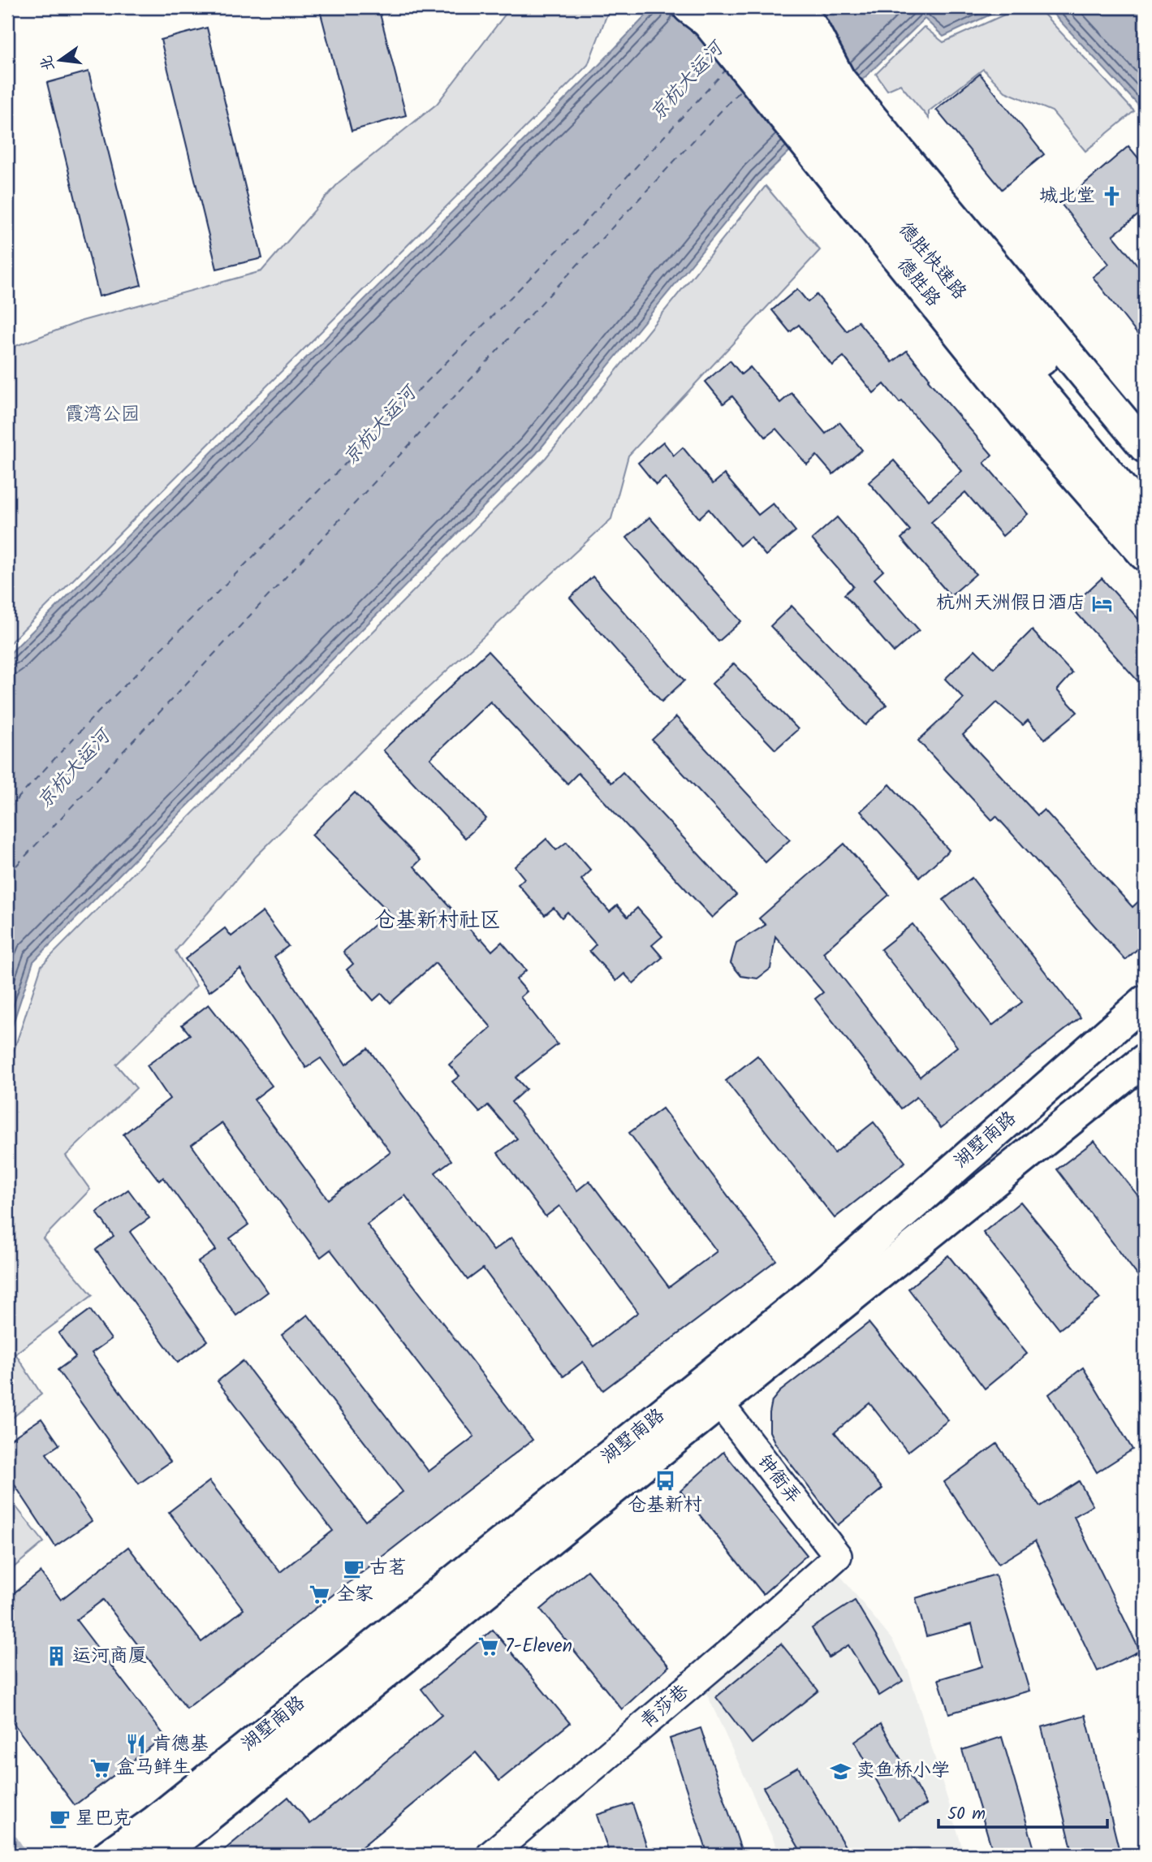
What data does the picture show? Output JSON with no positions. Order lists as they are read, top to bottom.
{
  "streets": {
    "main road": ["德胜快速路", "德胜路", "湖墅南路"],
    "street": ["钟衙弄", "青莎巷"]
  },
  "crossings": [
    ["德胜快速路", "德胜路"],
    ["湖墅南路", "钟衙弄"],
    ["钟衙弄", "青莎巷"]
  ],
  "districts": ["仓基新村社区"],
  "water": ["京杭大运河"],
  "parks": ["霞湾公园"],
  "places": {
    "church": ["城北堂"],
    "hotel": ["杭州天洲假日酒店"],
    "bus stop": ["仓基新村"],
    "cafe": ["古茗", "星巴克"],
    "supermarket": ["全家", "7-Eleven", "盒马鲜生"],
    "building": ["运河商厦"],
    "restaurant": ["肯德基"],
    "school or university": ["卖鱼桥小学"]
  },
  "scale_bar": "50 m",
  "north": "left"
}
